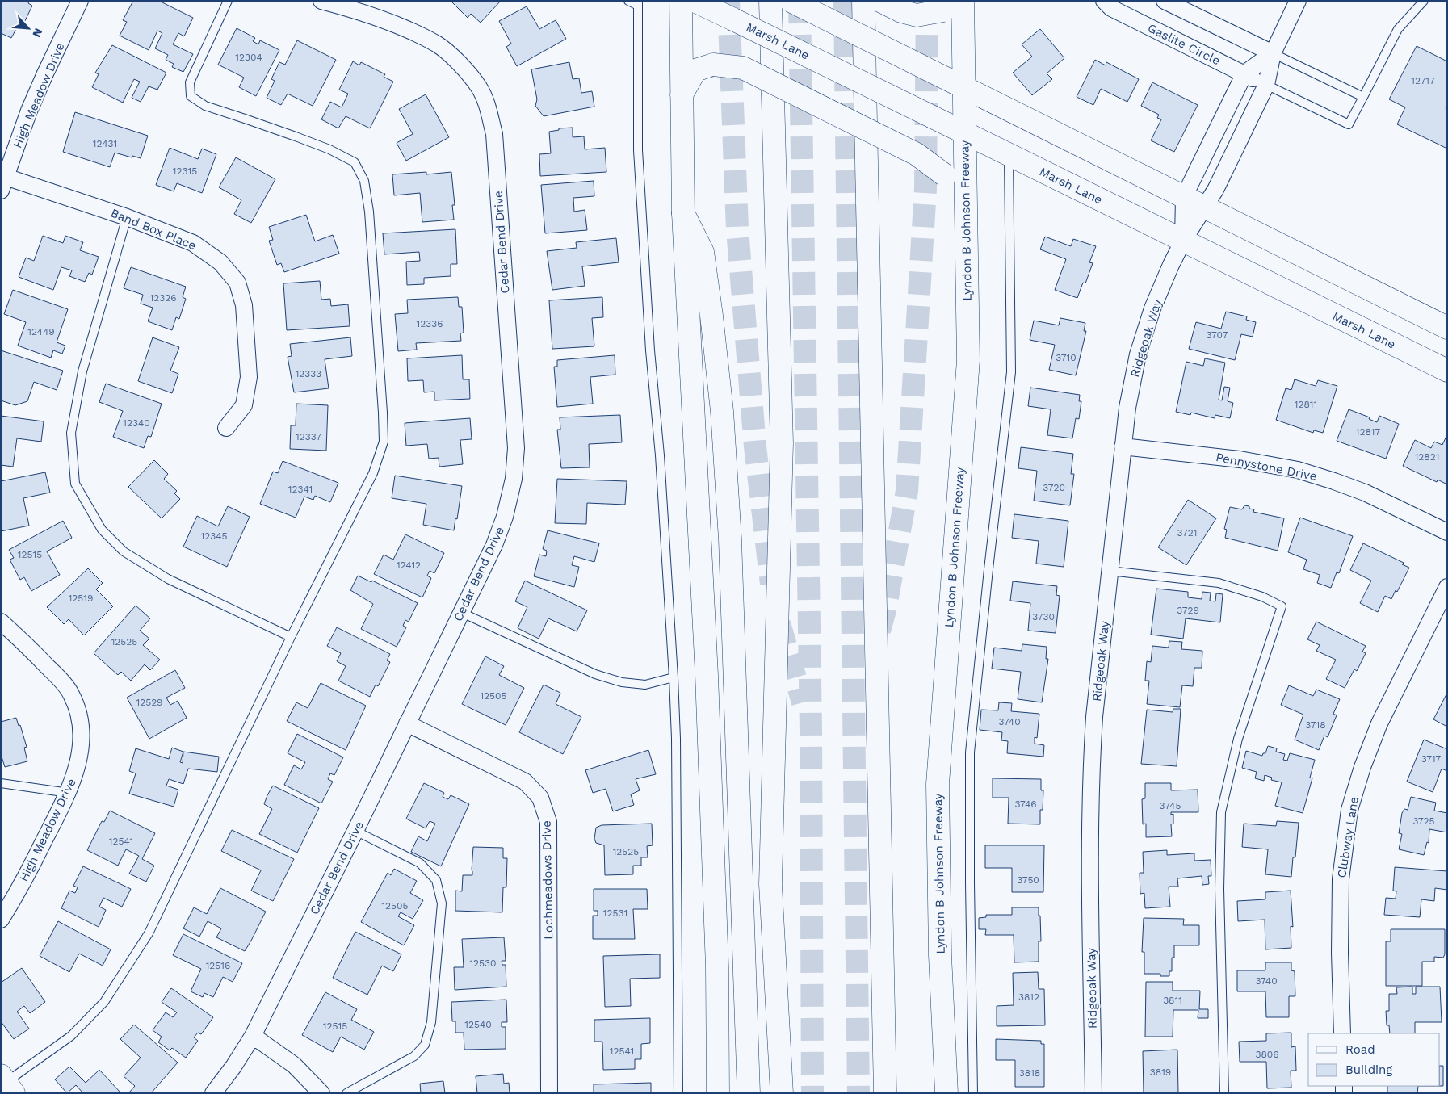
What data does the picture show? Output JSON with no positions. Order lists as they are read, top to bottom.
{
  "streets": {
    "main road": ["Marsh Lane", "Lyndon B Johnson Freeway"],
    "street": [
      "Gaslite Circle",
      "High Meadow Drive",
      "Band Box Place",
      "Cedar Bend Drive",
      "Ridgeoak Way",
      "Pennystone Drive",
      "Clubway Lane",
      "Lochmeadows Drive"
    ]
  },
  "crossings": [
    ["Marsh Lane", "Lyndon B Johnson Freeway"],
    ["Marsh Lane", "Ridgeoak Way"],
    ["Gaslite Circle", "Ridgeoak Way"],
    ["High Meadow Drive", "Band Box Place"],
    ["Cedar Bend Drive", "Lochmeadows Drive"],
    ["Ridgeoak Way", "Pennystone Drive"]
  ],
  "house_numbers": [
    "12304",
    "12717",
    "12431",
    "12315",
    "12326",
    "12336",
    "12449",
    "3707",
    "3710",
    "12333",
    "12811",
    "12340",
    "12817",
    "12337",
    "12821",
    "3720",
    "12341",
    "3721",
    "12345",
    "12515",
    "12412",
    "12519",
    "3729",
    "3730",
    "12525",
    "12505",
    "12529",
    "3740",
    "3718",
    "3717",
    "3746",
    "3745",
    "3725",
    "12541",
    "12525",
    "3750",
    "12505",
    "12531",
    "12530",
    "12516",
    "3740",
    "3812",
    "3811",
    "12540",
    "12515",
    "12541",
    "3806",
    "3819",
    "3818"
  ],
  "legend": ["Road", "Building"],
  "north": "bottom right"
}
